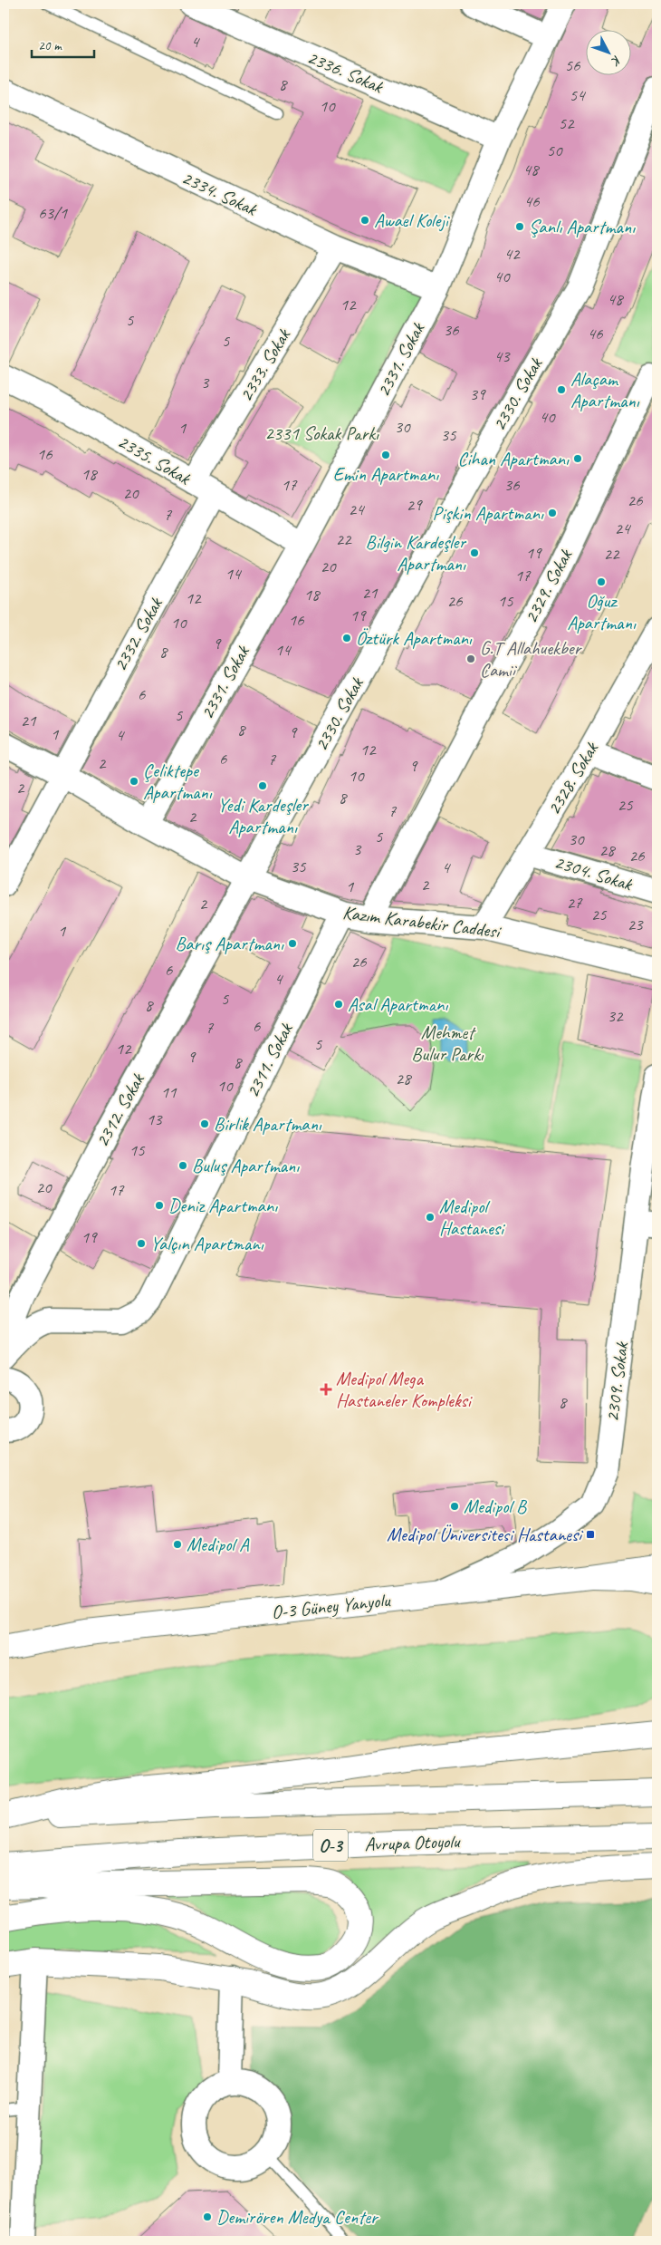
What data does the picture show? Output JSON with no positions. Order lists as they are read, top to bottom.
{
  "streets": {
    "main road": ["O-3 Güney Yanyolu", "Avrupa Otoyolu", "O-3"],
    "street": [
      "2336. Sokak",
      "2334. Sokak",
      "2331. Sokak",
      "2333. Sokak",
      "2330. Sokak",
      "2335. Sokak",
      "2329. Sokak",
      "2332. Sokak",
      "2328. Sokak",
      "2304. Sokak",
      "Kazım Karabekir Caddesi",
      "2311. Sokak",
      "2312. Sokak",
      "2309. Sokak"
    ]
  },
  "crossings": [
    ["2336. Sokak", "2331. Sokak"],
    ["2334. Sokak", "2331. Sokak"],
    ["2334. Sokak", "2333. Sokak"],
    ["2331. Sokak", "2335. Sokak"],
    ["2331. Sokak", "Kazım Karabekir Caddesi"],
    ["2333. Sokak", "2335. Sokak"],
    ["2330. Sokak", "Kazım Karabekir Caddesi"],
    ["2330. Sokak", "2312. Sokak"],
    ["2335. Sokak", "2332. Sokak"],
    ["2329. Sokak", "Kazım Karabekir Caddesi"],
    ["2332. Sokak", "Kazım Karabekir Caddesi"],
    ["2328. Sokak", "2304. Sokak"],
    ["2328. Sokak", "Kazım Karabekir Caddesi"],
    ["Kazım Karabekir Caddesi", "2311. Sokak"],
    ["Kazım Karabekir Caddesi", "2312. Sokak"],
    ["2309. Sokak", "O-3 Güney Yanyolu"]
  ],
  "parks": ["2331 Sokak Parkı", "Mehmet Bulur Parkı"],
  "places": {
    "other": [
      "Awael Koleji",
      "Şanlı Apartmanı",
      "Alaçam Apartmanı",
      "Emin Apartmanı",
      "Cihan Apartmanı",
      "Pişkin Apartmanı",
      "Bilgin Kardeşler Apartmanı",
      "Oğuz Apartmanı",
      "Öztürk Apartmanı",
      "G.T Allahuekber Camii",
      "Çeliktepe Apartmanı",
      "Yedi Kardeşler Apartmanı",
      "Barış Apartmanı",
      "Asal Apartmanı",
      "Birlik Apartmanı",
      "Buluş Apartmanı",
      "Deniz Apartmanı",
      "Medipol Hastanesi",
      "Yalçın Apartmanı",
      "Medipol B",
      "Medipol A",
      "Demirören Medya Center"
    ],
    "health": ["Medipol Mega Hastaneler Kompleksi"],
    "transit": ["Medipol Üniversitesi Hastanesi"]
  },
  "house_numbers": [
    "4",
    "56",
    "8",
    "54",
    "10",
    "52",
    "50",
    "48",
    "46",
    "63/1",
    "42",
    "40",
    "48",
    "12",
    "5",
    "36",
    "46",
    "5",
    "43",
    "3",
    "39",
    "40",
    "30",
    "1",
    "35",
    "16",
    "18",
    "17",
    "36",
    "20",
    "26",
    "29",
    "24",
    "7",
    "24",
    "22",
    "19",
    "22",
    "20",
    "14",
    "17",
    "21",
    "18",
    "12",
    "26",
    "15",
    "19",
    "16",
    "10",
    "9",
    "14",
    "8",
    "6",
    "5",
    "21",
    "8",
    "9",
    "1",
    "4",
    "12",
    "6",
    "7",
    "2",
    "9",
    "10",
    "2",
    "8",
    "25",
    "7",
    "2",
    "5",
    "30",
    "3",
    "28",
    "26",
    "35",
    "4",
    "2",
    "1",
    "27",
    "2",
    "25",
    "23",
    "1",
    "26",
    "6",
    "4",
    "5",
    "8",
    "32",
    "6",
    "7",
    "5",
    "12",
    "9",
    "8",
    "28",
    "10",
    "11",
    "13",
    "15",
    "20",
    "17",
    "19",
    "8"
  ],
  "scale_bar": "20 m",
  "north": "bottom right"
}
